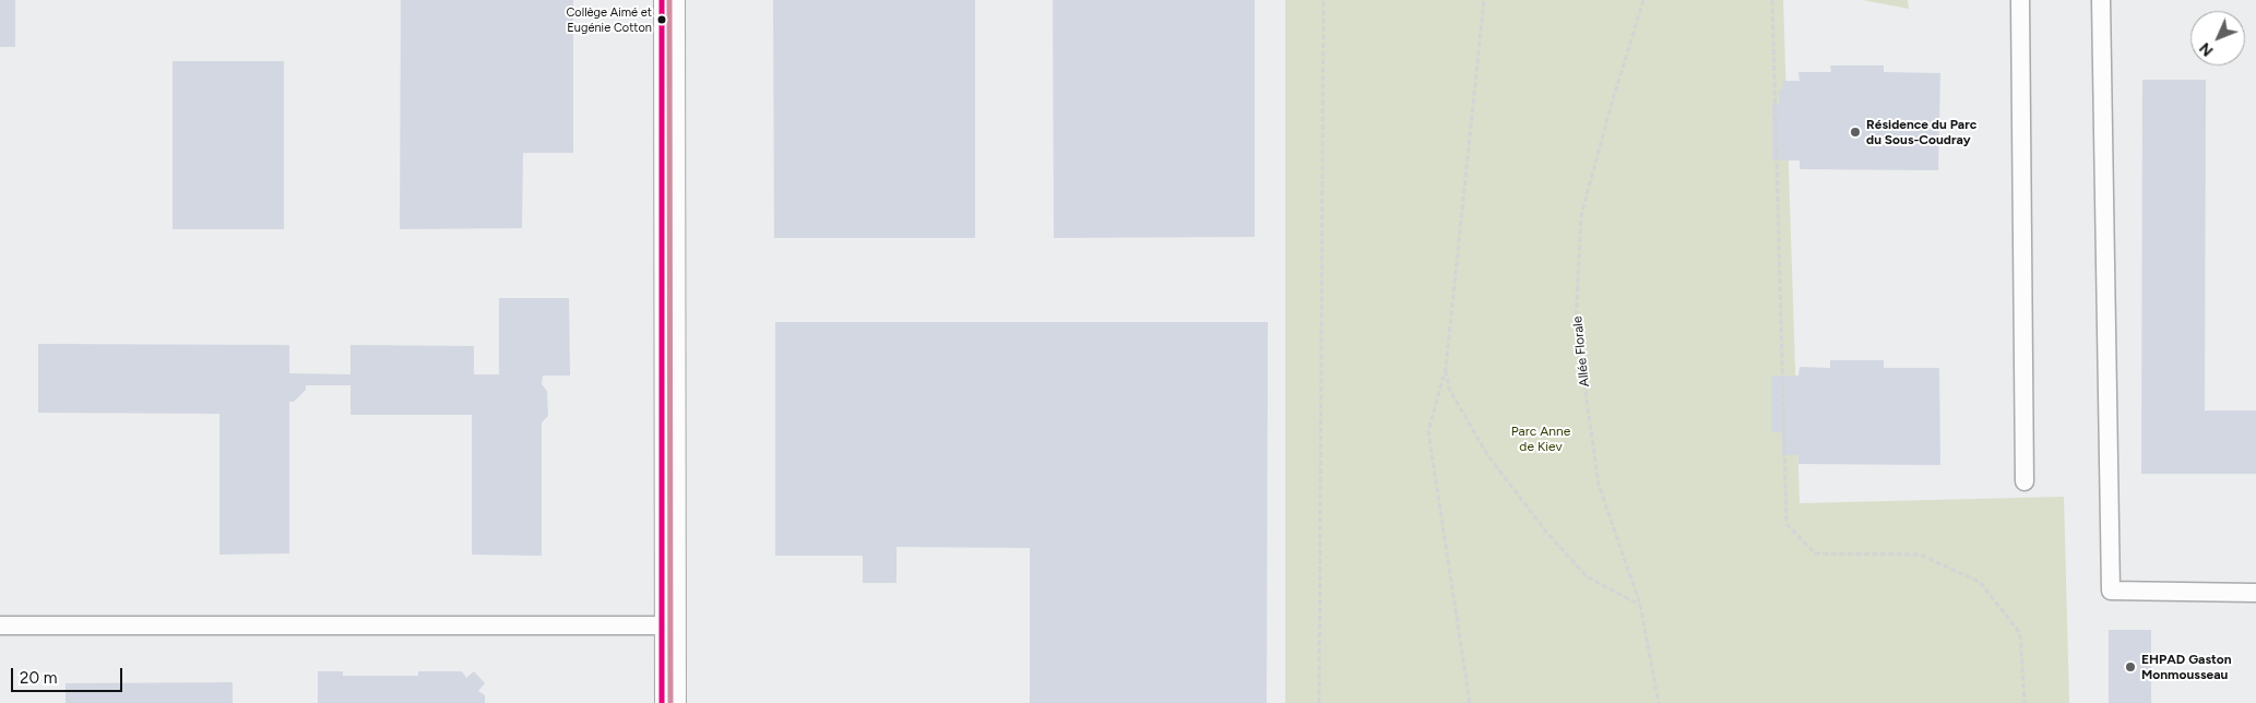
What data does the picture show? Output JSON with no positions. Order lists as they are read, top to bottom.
{
  "streets": {
    "path": ["Allée Florale"]
  },
  "parks": ["Parc Anne de Kiev"],
  "places": ["Collège Aimé et Eugénie Cotton", "Résidence du Parc du Sous-Coudray", "EHPAD Gaston Monmousseau"],
  "scale_bar": "20 m",
  "north": "bottom left"
}
